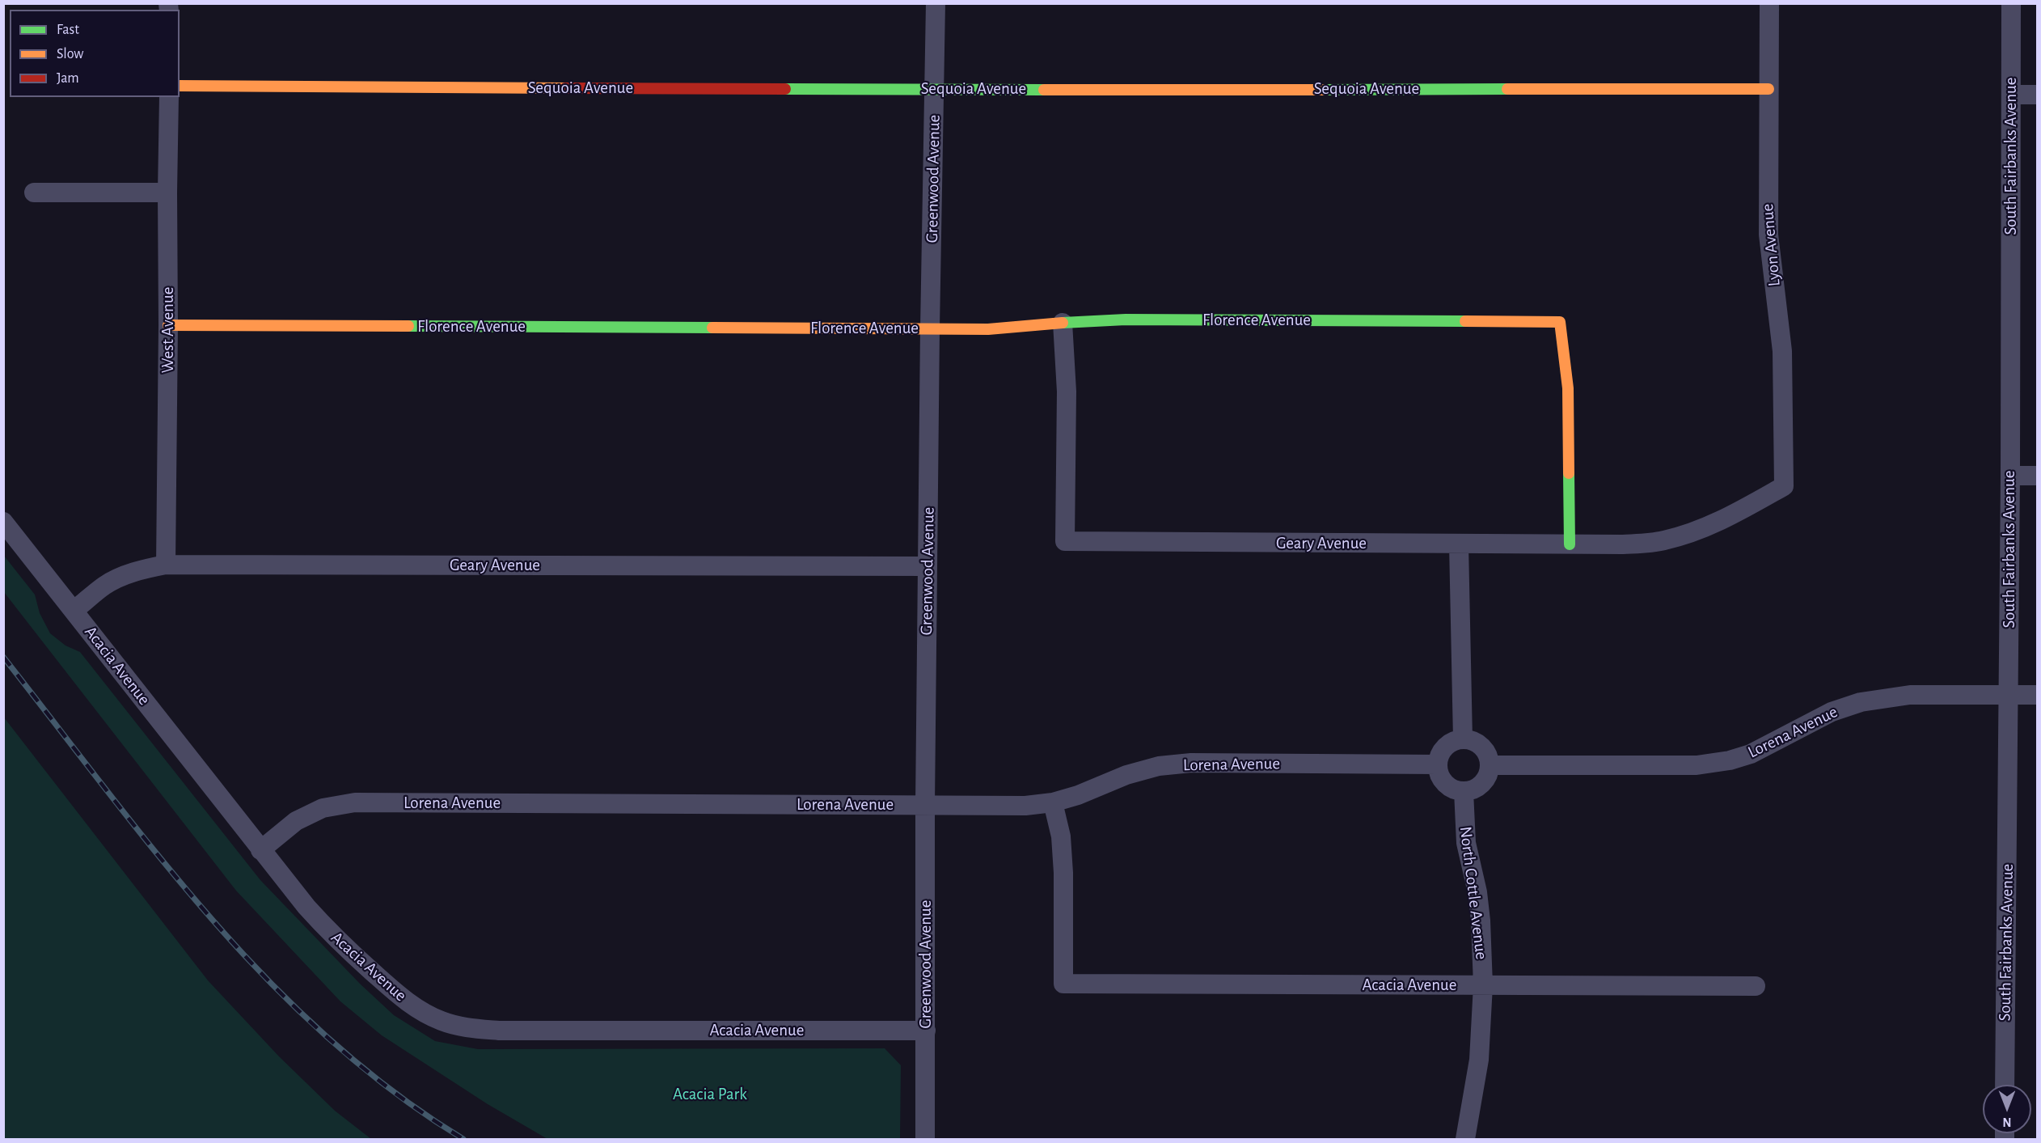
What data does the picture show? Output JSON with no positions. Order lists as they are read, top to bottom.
{
  "streets": {
    "street": [
      "Sequoia Avenue",
      "South Fairbanks Avenue",
      "Greenwood Avenue",
      "Lyon Avenue",
      "Florence Avenue",
      "West Avenue",
      "Geary Avenue",
      "Acacia Avenue",
      "Lorena Avenue",
      "North Cottle Avenue"
    ]
  },
  "crossings": [
    ["Sequoia Avenue", "Greenwood Avenue"],
    ["Sequoia Avenue", "Lyon Avenue"],
    ["South Fairbanks Avenue", "Lorena Avenue"],
    ["Greenwood Avenue", "Florence Avenue"],
    ["Greenwood Avenue", "Geary Avenue"],
    ["Greenwood Avenue", "Acacia Avenue"],
    ["Greenwood Avenue", "Lorena Avenue"],
    ["Lyon Avenue", "Geary Avenue"],
    ["Florence Avenue", "West Avenue"],
    ["Florence Avenue", "Geary Avenue"],
    ["West Avenue", "Geary Avenue"],
    ["Geary Avenue", "Acacia Avenue"],
    ["Acacia Avenue", "Lorena Avenue"],
    ["Acacia Avenue", "North Cottle Avenue"],
    ["Lorena Avenue", "North Cottle Avenue"]
  ],
  "parks": ["Acacia Park"],
  "legend": ["Fast", "Slow", "Jam"],
  "north": "bottom"
}
